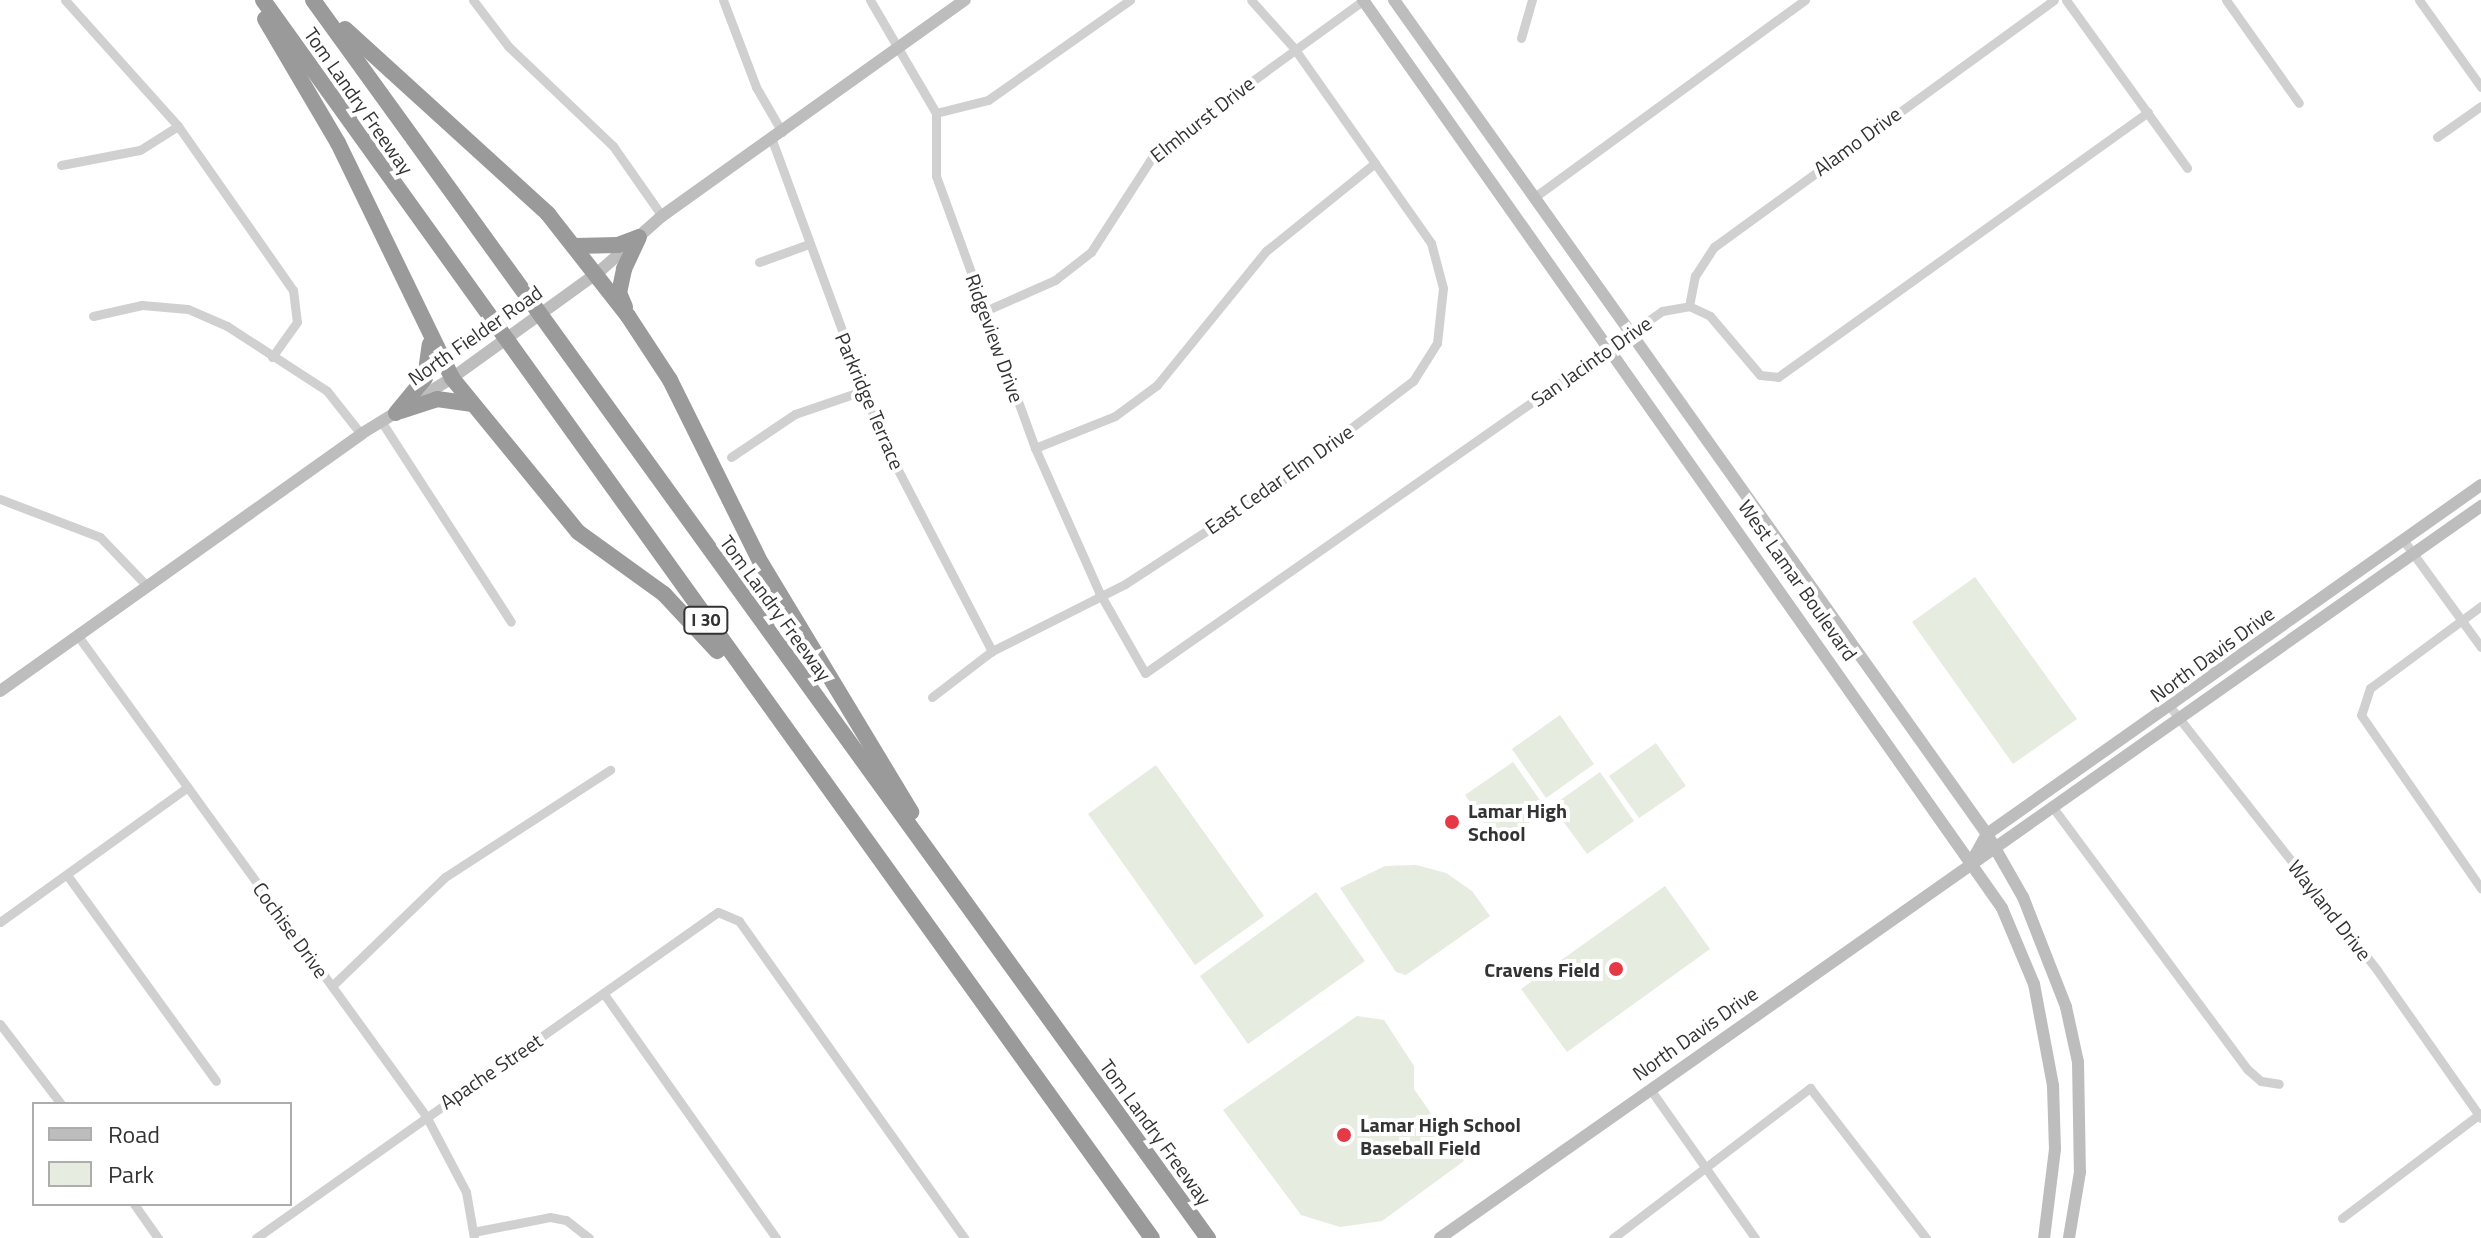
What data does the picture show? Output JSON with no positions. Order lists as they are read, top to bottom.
{
  "streets": {
    "highway": ["Tom Landry Freeway", "I 30"],
    "main road": ["North Fielder Road", "West Lamar Boulevard", "North Davis Drive"],
    "street": [
      "Elmhurst Drive",
      "Alamo Drive",
      "Ridgeview Drive",
      "San Jacinto Drive",
      "Parkridge Terrace",
      "East Cedar Elm Drive",
      "Wayland Drive",
      "Cochise Drive",
      "Apache Street"
    ]
  },
  "crossings": [
    ["Elmhurst Drive", "Ridgeview Drive"],
    ["Elmhurst Drive", "East Cedar Elm Drive"],
    ["Elmhurst Drive", "West Lamar Boulevard"],
    ["Alamo Drive", "San Jacinto Drive"],
    ["North Fielder Road", "Ridgeview Drive"],
    ["North Fielder Road", "Parkridge Terrace"],
    ["North Fielder Road", "Cochise Drive"],
    ["Ridgeview Drive", "San Jacinto Drive"],
    ["Ridgeview Drive", "East Cedar Elm Drive"],
    ["San Jacinto Drive", "West Lamar Boulevard"],
    ["Parkridge Terrace", "East Cedar Elm Drive"],
    ["West Lamar Boulevard", "North Davis Drive"],
    ["North Davis Drive", "Wayland Drive"],
    ["Cochise Drive", "Apache Street"]
  ],
  "places": ["Lamar High School", "Cravens Field", "Lamar High School Baseball Field"],
  "legend": ["Road", "Park"]
}
